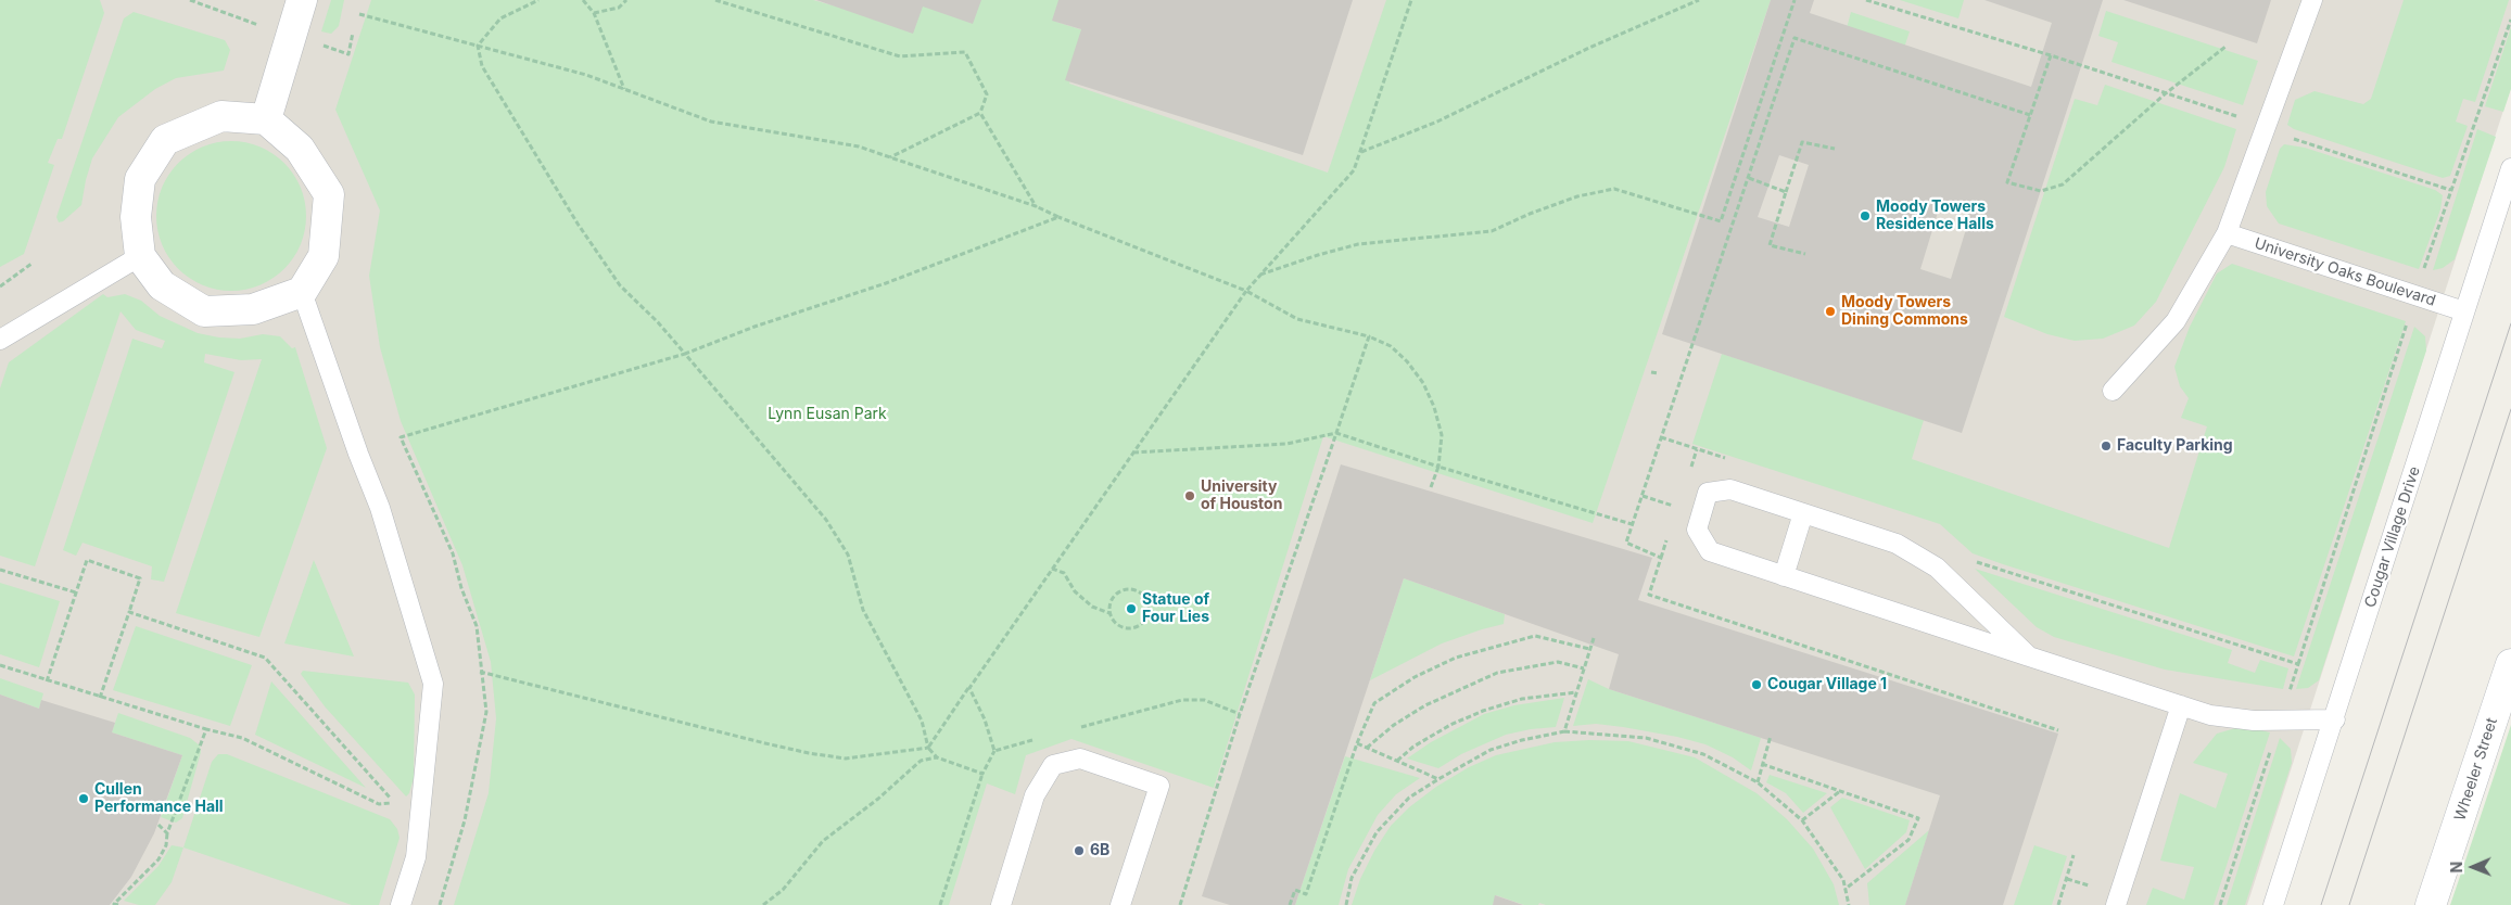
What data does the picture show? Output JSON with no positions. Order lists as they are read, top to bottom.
{
  "streets": {
    "street": ["Wheeler Street"],
    "lane": ["University Oaks Boulevard", "Cougar Village Drive"]
  },
  "crossings": [
    ["University Oaks Boulevard", "Cougar Village Drive"]
  ],
  "parks": ["Lynn Eusan Park"],
  "places": [
    "Moody Towers Residence Halls",
    "Moody Towers Dining Commons",
    "Faculty Parking",
    "University of Houston",
    "Statue of Four Lies",
    "Cougar Village 1",
    "Cullen Performance Hall",
    "6B"
  ],
  "north": "left"
}
